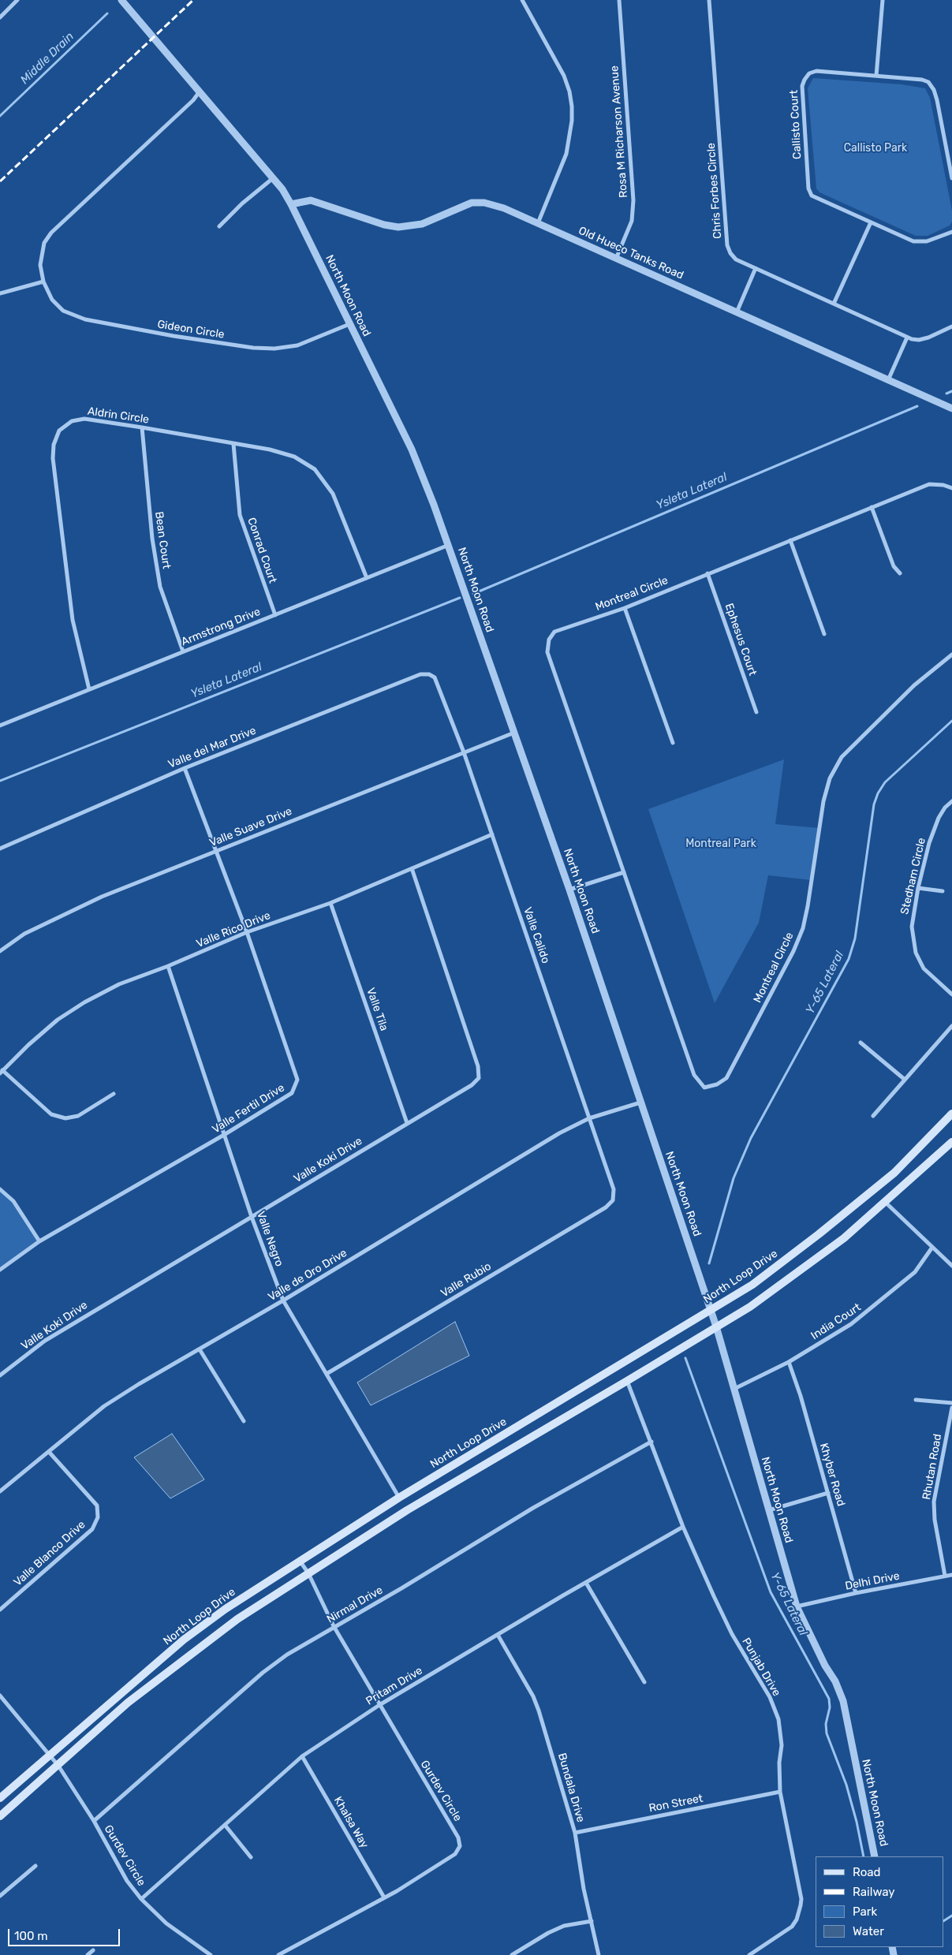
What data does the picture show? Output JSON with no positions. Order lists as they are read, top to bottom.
{
  "streets": {
    "main road": ["North Loop Drive"],
    "street": [
      "Callisto Court",
      "Rosa M Richarson Avenue",
      "Chris Forbes Circle",
      "Old Hueco Tanks Road",
      "North Moon Road",
      "Gideon Circle",
      "Aldrin Circle",
      "Bean Court",
      "Conrad Court",
      "Montreal Circle",
      "Armstrong Drive",
      "Ephesus Court",
      "Valle del Mar Drive",
      "Valle Suave Drive",
      "Stedham Circle",
      "Valle Rico Drive",
      "Valle Calido",
      "Valle Tila",
      "Valle Fertil Drive",
      "Valle Koki Drive",
      "Valle Negro",
      "Valle de Oro Drive",
      "Valle Rubio",
      "India Court",
      "Rhutan Road",
      "Khyber Road",
      "Valle Blanco Drive",
      "Delhi Drive",
      "Nirmal Drive",
      "Punjab Drive",
      "Pritam Drive",
      "Bundala Drive",
      "Gurdev Circle",
      "Ron Street",
      "Khalsa Way"
    ]
  },
  "crossings": [
    ["Rosa M Richarson Avenue", "Old Hueco Tanks Road"],
    ["Old Hueco Tanks Road", "North Moon Road"],
    ["North Moon Road", "Gideon Circle"],
    ["North Moon Road", "Armstrong Drive"],
    ["North Moon Road", "Valle Suave Drive"],
    ["North Moon Road", "Valle de Oro Drive"],
    ["North Moon Road", "North Loop Drive"],
    ["North Moon Road", "India Court"],
    ["North Moon Road", "Delhi Drive"],
    ["Aldrin Circle", "Bean Court"],
    ["Aldrin Circle", "Conrad Court"],
    ["Aldrin Circle", "Armstrong Drive"],
    ["Bean Court", "Armstrong Drive"],
    ["Conrad Court", "Armstrong Drive"],
    ["Montreal Circle", "Ephesus Court"],
    ["Valle del Mar Drive", "Valle Calido"],
    ["Valle del Mar Drive", "Valle Fertil Drive"],
    ["Valle Suave Drive", "Valle Calido"],
    ["Valle Suave Drive", "Valle Fertil Drive"],
    ["Valle Rico Drive", "Valle Calido"],
    ["Valle Rico Drive", "Valle Tila"],
    ["Valle Rico Drive", "Valle Fertil Drive"],
    ["Valle Rico Drive", "Valle Koki Drive"],
    ["Valle Rico Drive", "Valle Negro"],
    ["Valle Calido", "Valle de Oro Drive"],
    ["Valle Calido", "Valle Rubio"],
    ["Valle Tila", "Valle Koki Drive"],
    ["Valle Fertil Drive", "Valle Negro"],
    ["Valle Koki Drive", "Valle Negro"],
    ["Valle Negro", "Valle de Oro Drive"],
    ["Valle Negro", "North Loop Drive"],
    ["Valle Negro", "Valle Rubio"],
    ["Valle de Oro Drive", "Valle Blanco Drive"],
    ["North Loop Drive", "Gurdev Circle"],
    ["India Court", "Khyber Road"],
    ["Rhutan Road", "Delhi Drive"],
    ["Khyber Road", "Delhi Drive"],
    ["Nirmal Drive", "Punjab Drive"],
    ["Nirmal Drive", "Gurdev Circle"],
    ["Punjab Drive", "Pritam Drive"],
    ["Punjab Drive", "Ron Street"],
    ["Pritam Drive", "Bundala Drive"],
    ["Pritam Drive", "Gurdev Circle"],
    ["Pritam Drive", "Khalsa Way"],
    ["Bundala Drive", "Ron Street"],
    ["Gurdev Circle", "Khalsa Way"]
  ],
  "water": ["Middle Drain", "Ysleta Lateral", "Y-65 Lateral"],
  "parks": ["Callisto Park", "Montreal Park"],
  "legend": [
    "Road",
    "Railway",
    "Park",
    "Water"
  ],
  "scale_bar": "100 m"
}
